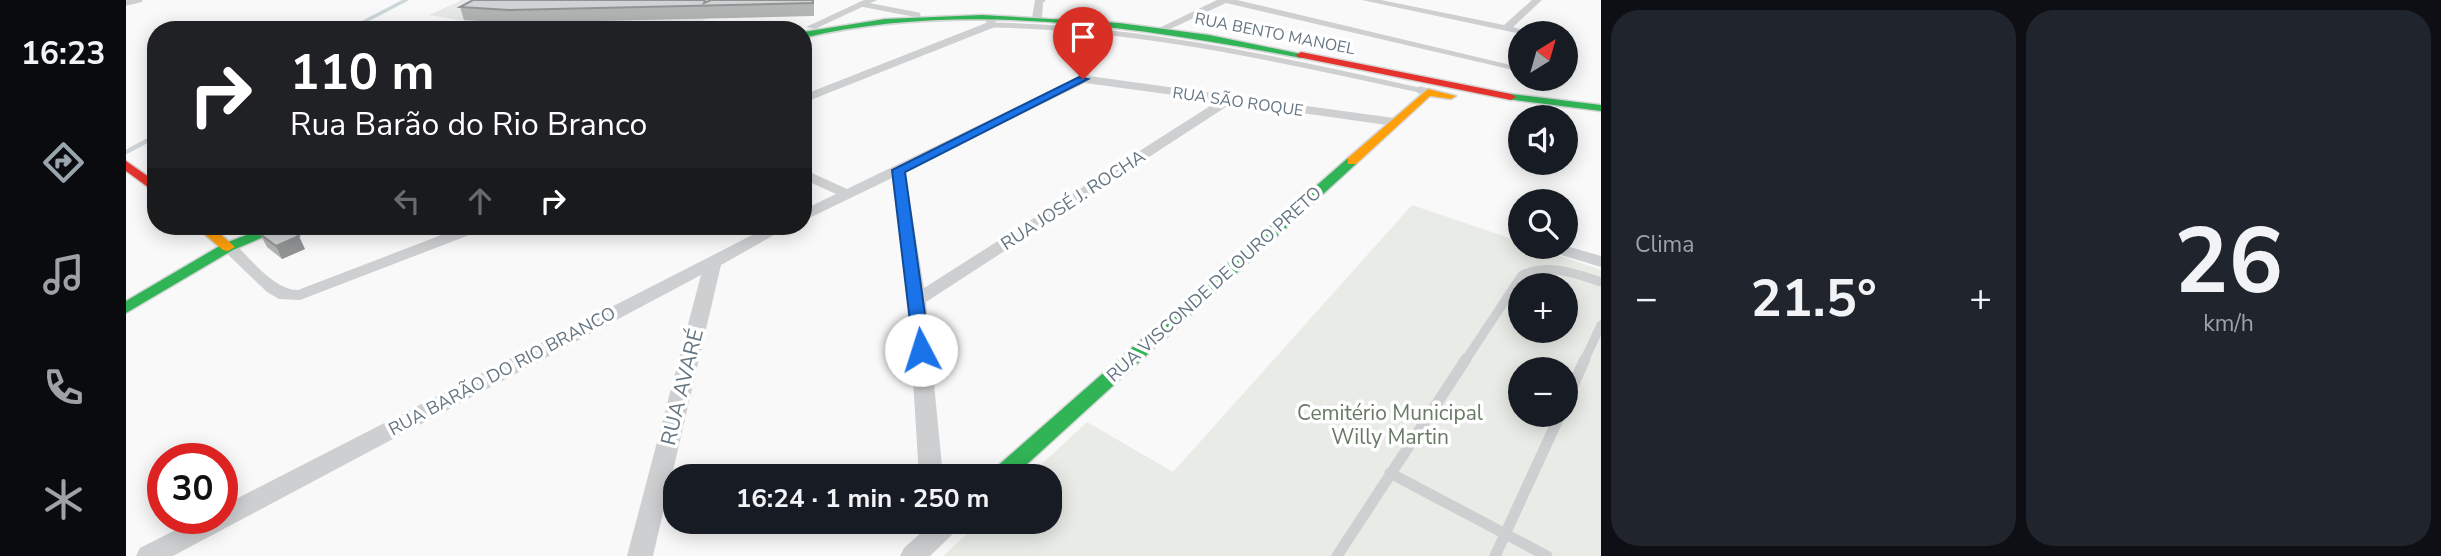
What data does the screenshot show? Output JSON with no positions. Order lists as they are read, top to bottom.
{
  "streets": {
    "street": [
      "RUA BENTO MANOEL",
      "RUA SÃO ROQUE",
      "RUA JOSÉ J. ROCHA",
      "RUA VISCONDE DE OURO PRETO",
      "RUA BARÃO DO RIO BRANCO",
      "RUA AVARÉ"
    ]
  },
  "crossings": [
    ["RUA SÃO ROQUE", "RUA JOSÉ J. ROCHA"],
    ["RUA SÃO ROQUE", "RUA VISCONDE DE OURO PRETO"],
    ["RUA BARÃO DO RIO BRANCO", "RUA AVARÉ"]
  ],
  "parks": ["Cemitério Municipal Willy Martin"],
  "north": "top right",
  "page": {
    "tabs": "16:23",
    "tile": [
      "Clima",
      ["26", "km/h"]
    ],
    "map_buttons": ["+", "−"],
    "turn": ["110 m", "Rua Barão do Rio Branco"],
    "heat": ["−", "21.5°", "+"],
    "limit": "30",
    "trip": "16:24 · 1 min · 250 m"
  }
}
